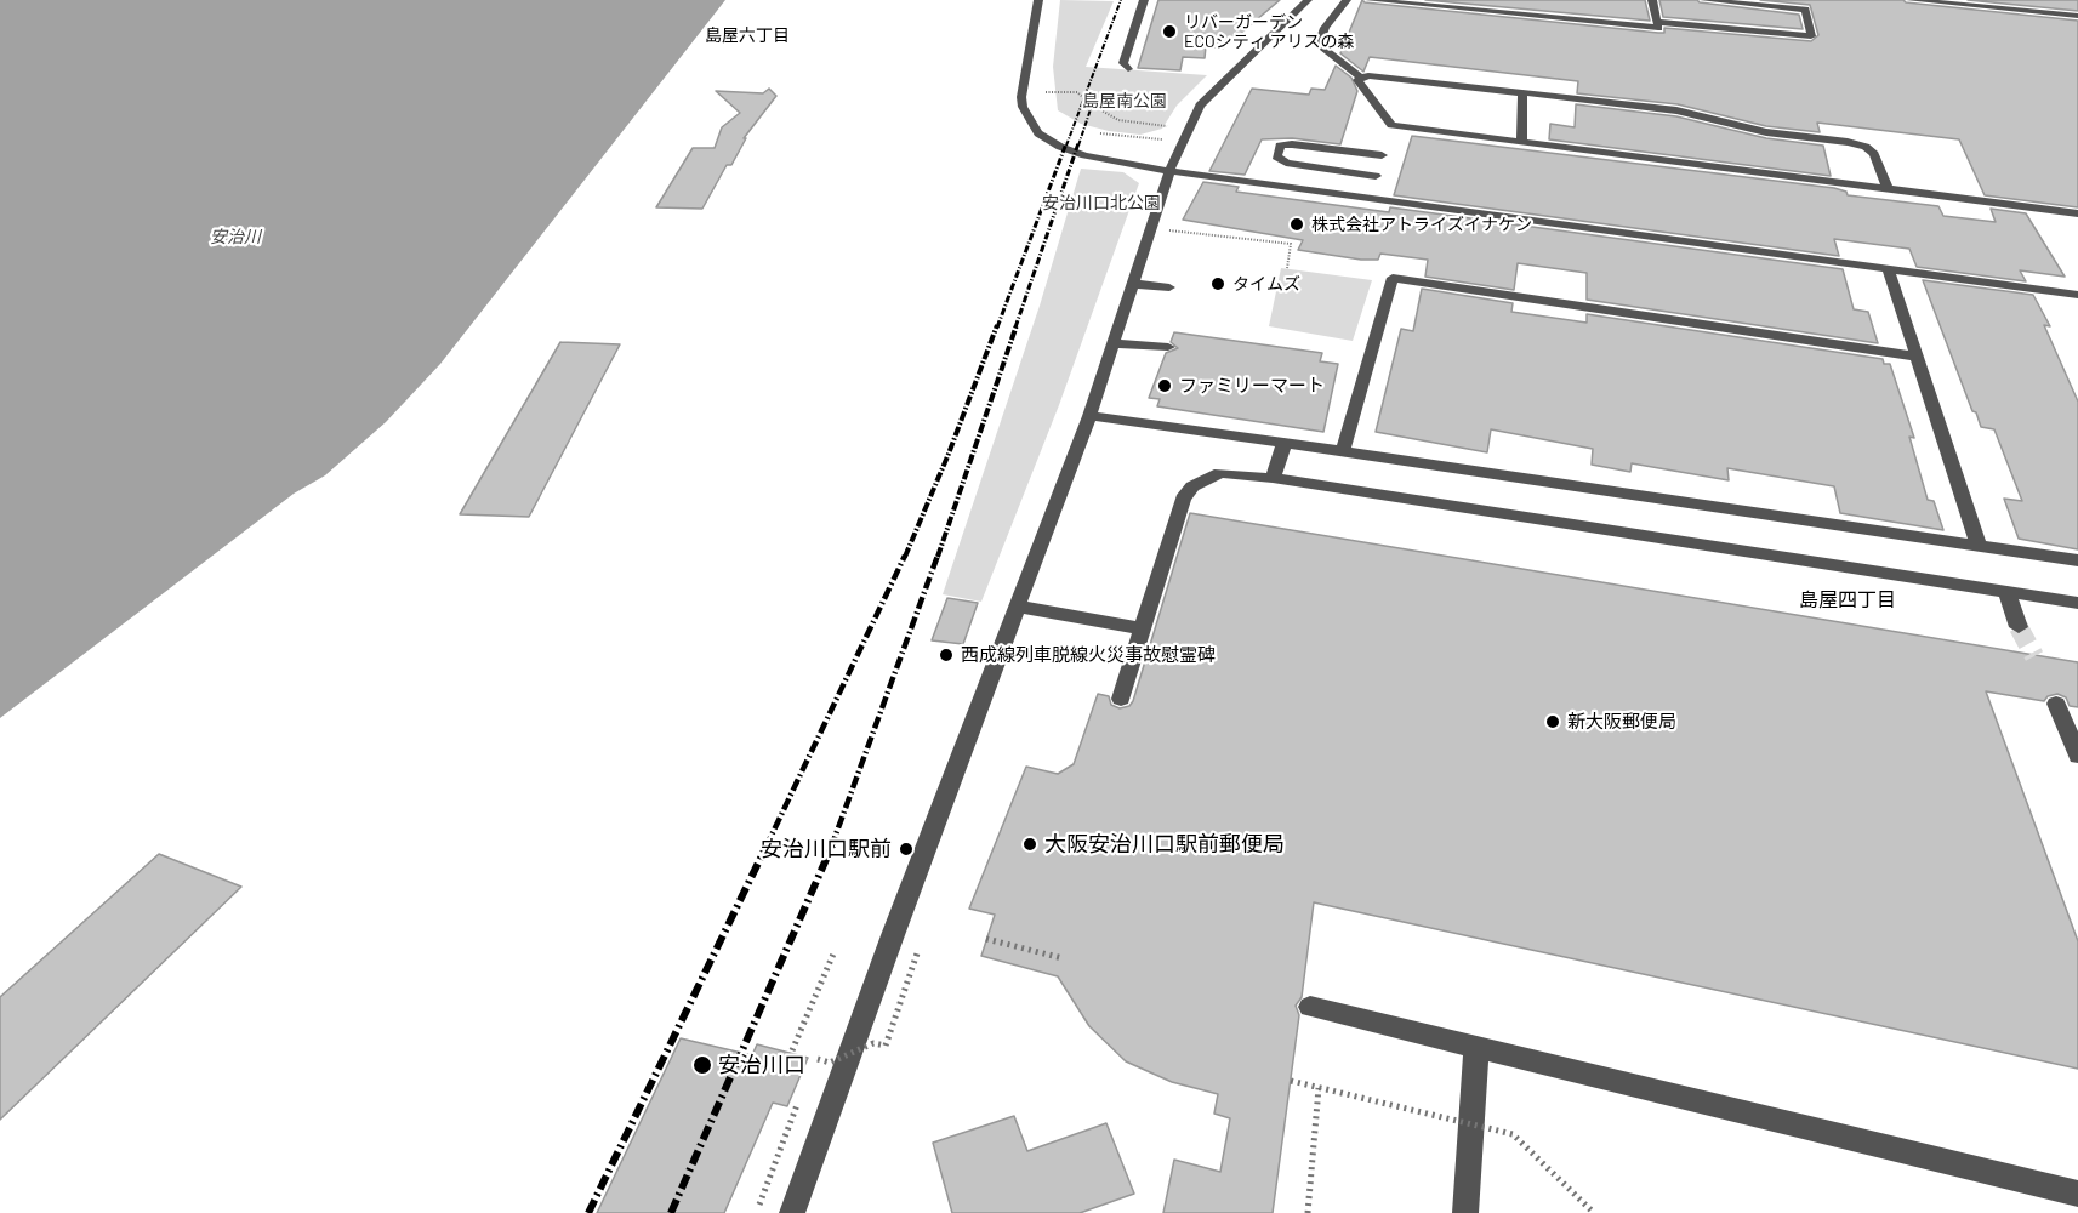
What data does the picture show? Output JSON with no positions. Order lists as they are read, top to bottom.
{
  "districts": ["島屋六丁目", "島屋四丁目"],
  "water": ["安治川"],
  "parks": ["島屋南公園", "安治川口北公園"],
  "places": [
    "リバーガーデン ECOシティ アリスの森",
    "株式会社アトライズイナケン",
    "タイムズ",
    "ファミリーマート",
    "西成線列車脱線火災事故慰霊碑",
    "新大阪郵便局",
    "大阪安治川口駅前郵便局",
    "安治川口駅前",
    "安治川口"
  ]
}
